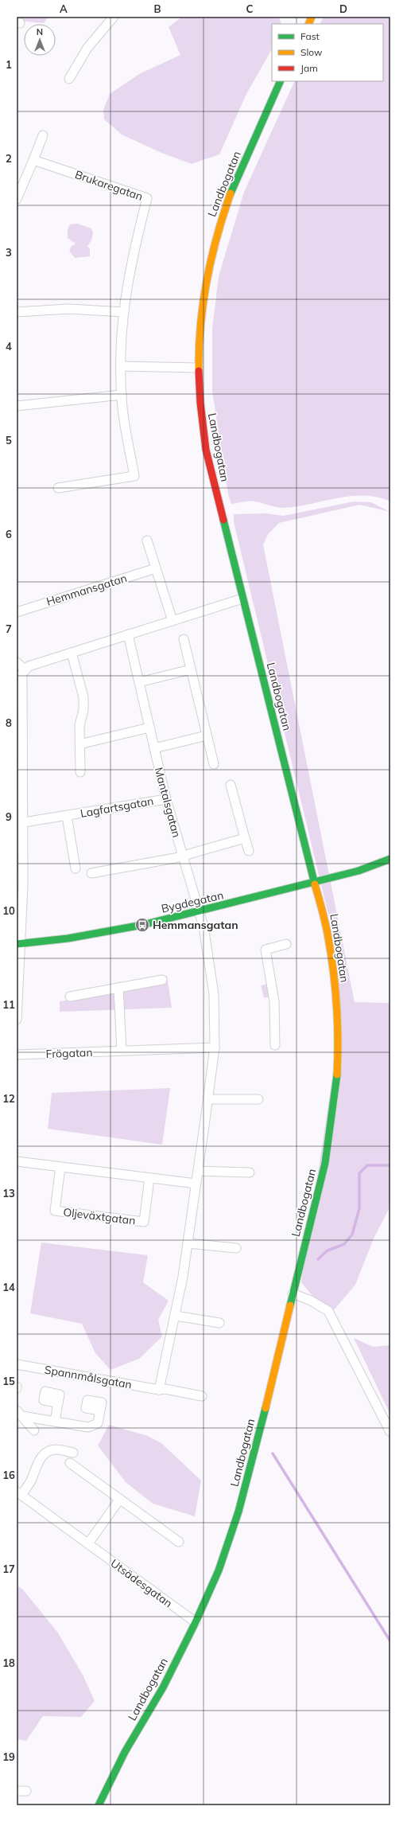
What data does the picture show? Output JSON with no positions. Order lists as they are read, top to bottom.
{
  "streets": {
    "street": [
      "Landbogatan",
      "Brukaregatan",
      "Hemmansgatan",
      "Mantalsgatan",
      "Lagfartsgatan",
      "Bygdegatan",
      "Frögatan",
      "Oljeväxtgatan",
      "Spannmålsgatan",
      "Utsädesgatan"
    ]
  },
  "crossings": [
    ["Landbogatan", "Bygdegatan"],
    ["Landbogatan", "Utsädesgatan"],
    ["Mantalsgatan", "Lagfartsgatan"],
    ["Mantalsgatan", "Bygdegatan"]
  ],
  "places": {
    "bus stop": ["Hemmansgatan"]
  },
  "legend": ["Fast", "Slow", "Jam"],
  "north": "top",
  "grid": {
    "columns": [
      "A",
      "B",
      "C",
      "D"
    ],
    "rows": [
      "1",
      "2",
      "3",
      "4",
      "5",
      "6",
      "7",
      "8",
      "9",
      "10",
      "11",
      "12",
      "13",
      "14",
      "15",
      "16",
      "17",
      "18",
      "19"
    ]
  }
}
